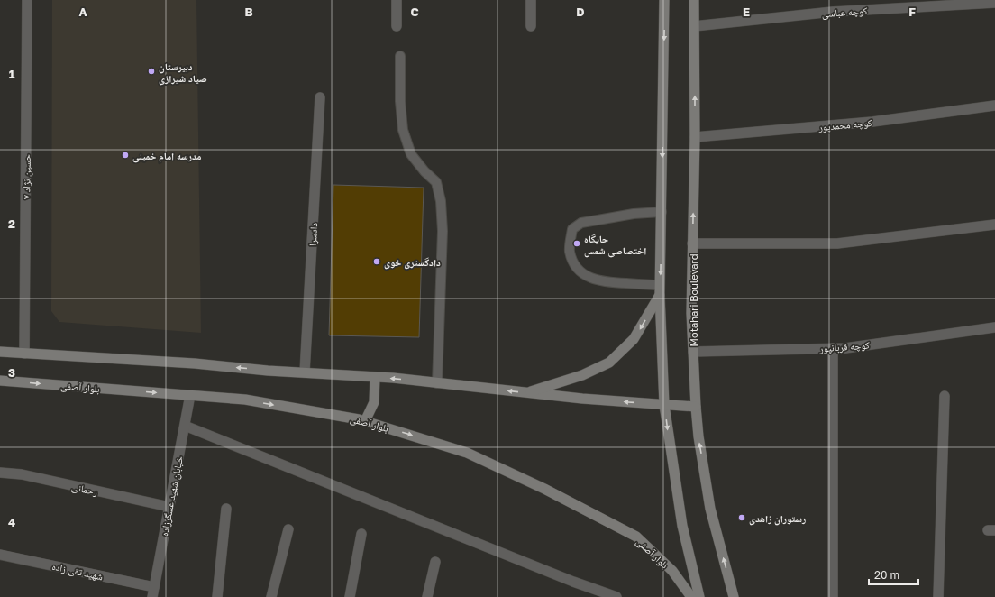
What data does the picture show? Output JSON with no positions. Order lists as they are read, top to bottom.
{
  "streets": {
    "main road": ["Motahari Boulevard", "بلوار آصفی"],
    "street": [
      "کوچه عباسی",
      "کوچه محمدپور",
      "حسین نژاد ۷",
      "دادسرا",
      "کوچه قربانپور",
      "رحمانی",
      "خیابان شهید عسگرزاده",
      "شهید تقی زاده"
    ]
  },
  "crossings": [
    ["کوچه عباسی", "Motahari Boulevard"],
    ["کوچه محمدپور", "Motahari Boulevard"],
    ["Motahari Boulevard", "کوچه قربانپور"],
    ["بلوار آصفی", "خیابان شهید عسگرزاده"],
    ["رحمانی", "خیابان شهید عسگرزاده"],
    ["خیابان شهید عسگرزاده", "شهید تقی زاده"]
  ],
  "places": [
    "دبیرستان صیاد شیرازی",
    "مدرسه امام خمینی",
    "جایگاه اختصاصی شمس",
    "دادگستری خوی",
    "رستوران زاهدی"
  ],
  "scale_bar": "20 m",
  "grid": {
    "columns": [
      "A",
      "B",
      "C",
      "D",
      "E",
      "F"
    ],
    "rows": [
      "1",
      "2",
      "3",
      "4"
    ]
  }
}
